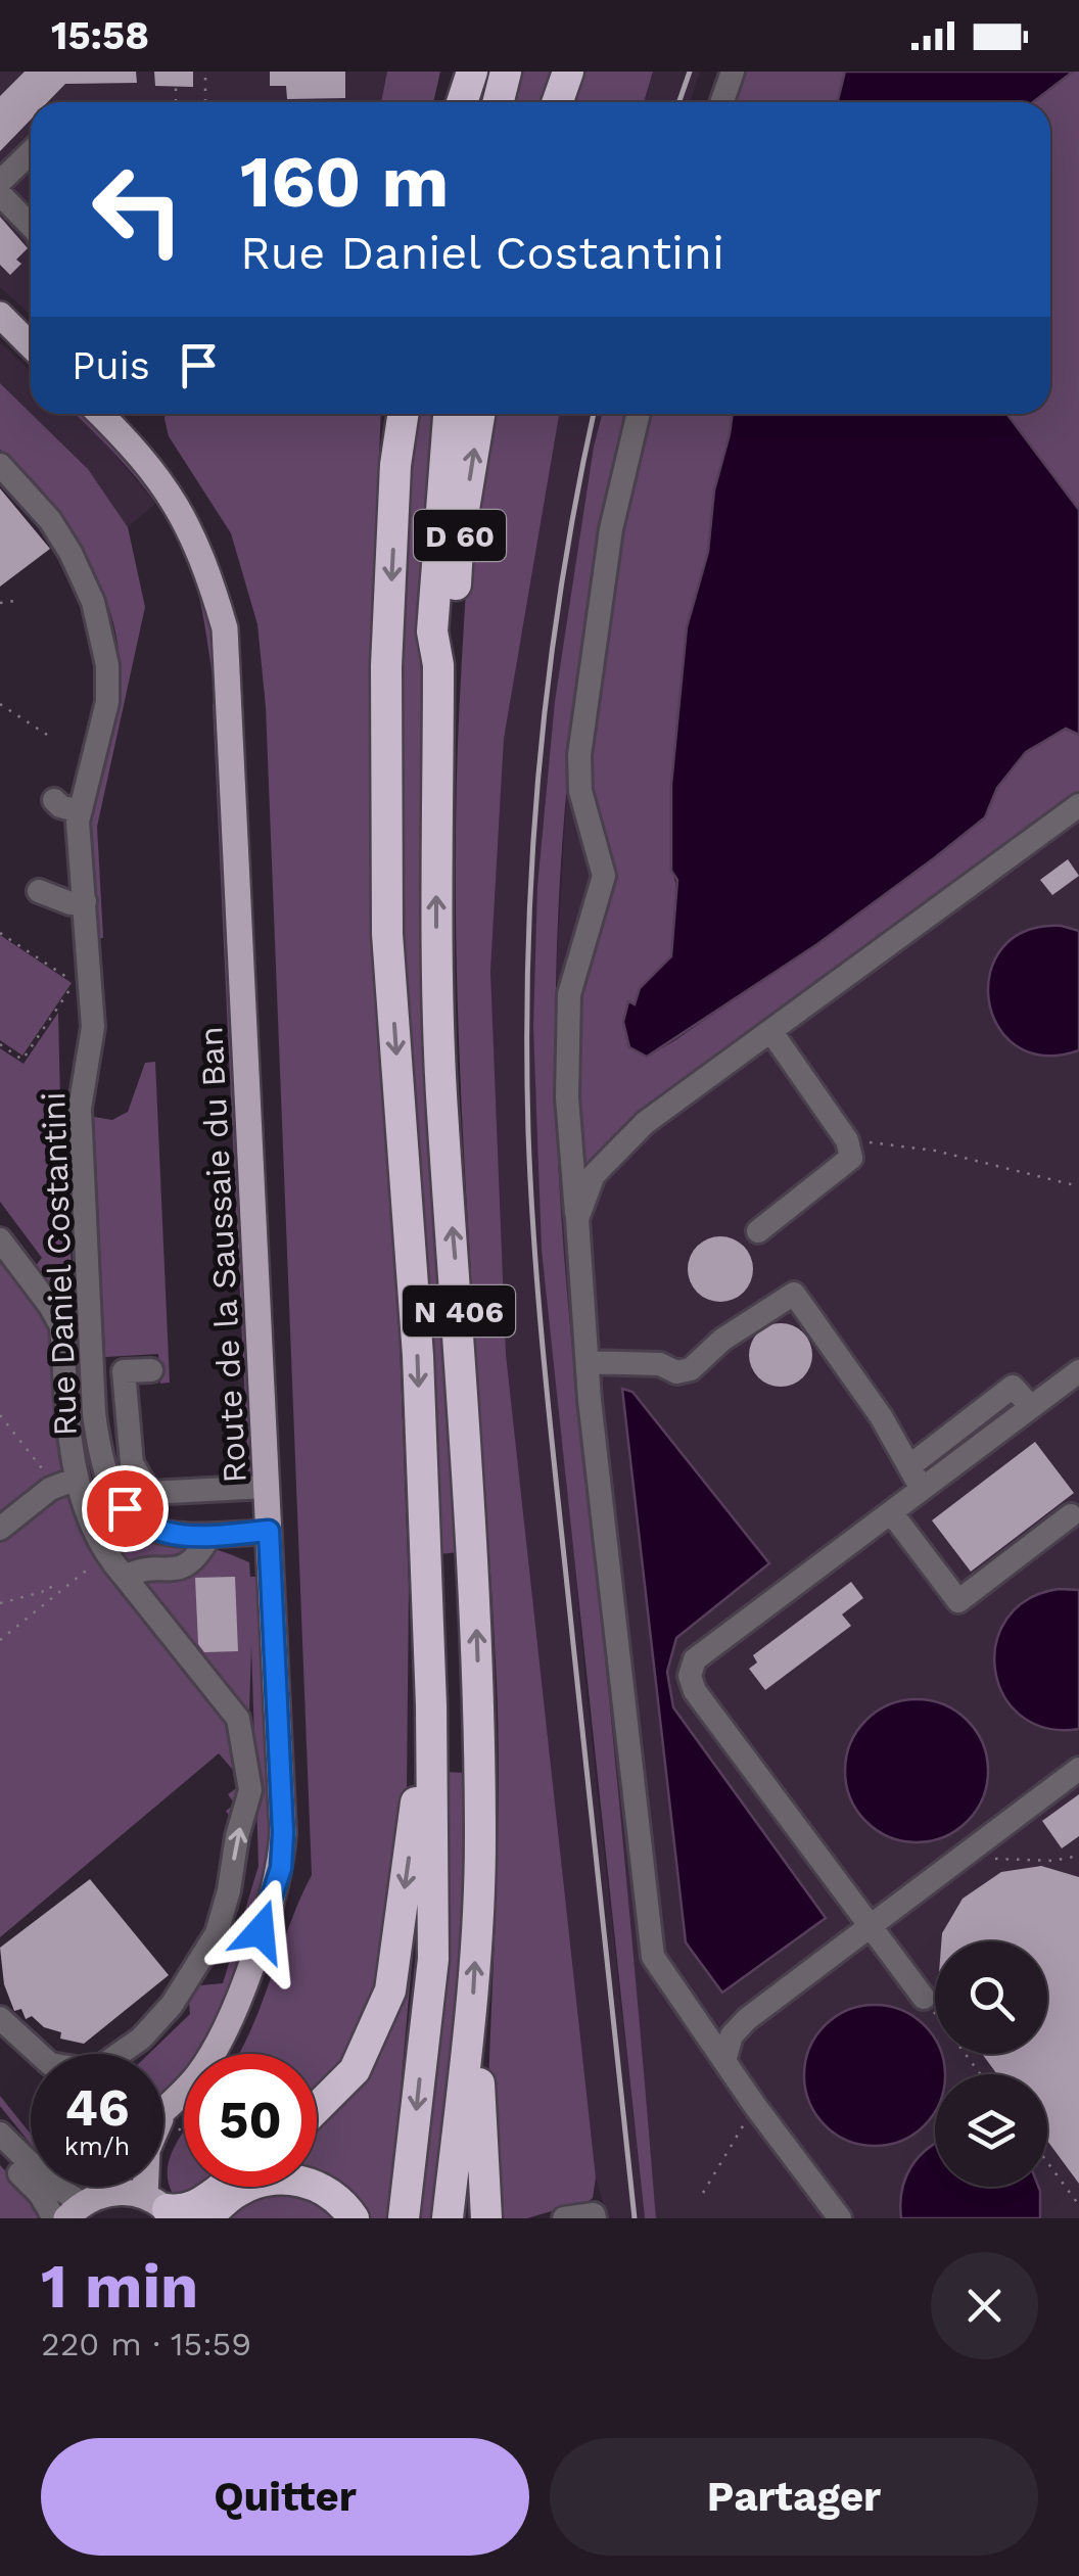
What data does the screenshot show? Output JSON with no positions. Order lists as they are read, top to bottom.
{
  "streets": {
    "highway": ["D 60", "N 406"],
    "main road": ["Route de la Saussaie du Ban"],
    "street": ["Rue Daniel Costantini"]
  },
  "crossings": [
    ["D 60", "N 406"],
    ["Route de la Saussaie du Ban", "Rue Daniel Costantini"]
  ],
  "page": {
    "status": "15:58",
    "turn": ["160 m", "Rue Daniel Costantini"],
    "then": "Puis",
    "speed": "46 km/h",
    "limit": "50",
    "heading": ["1 min", "220 m · 15:59"],
    "buttons": ["Quitter", "Partager"]
  }
}
